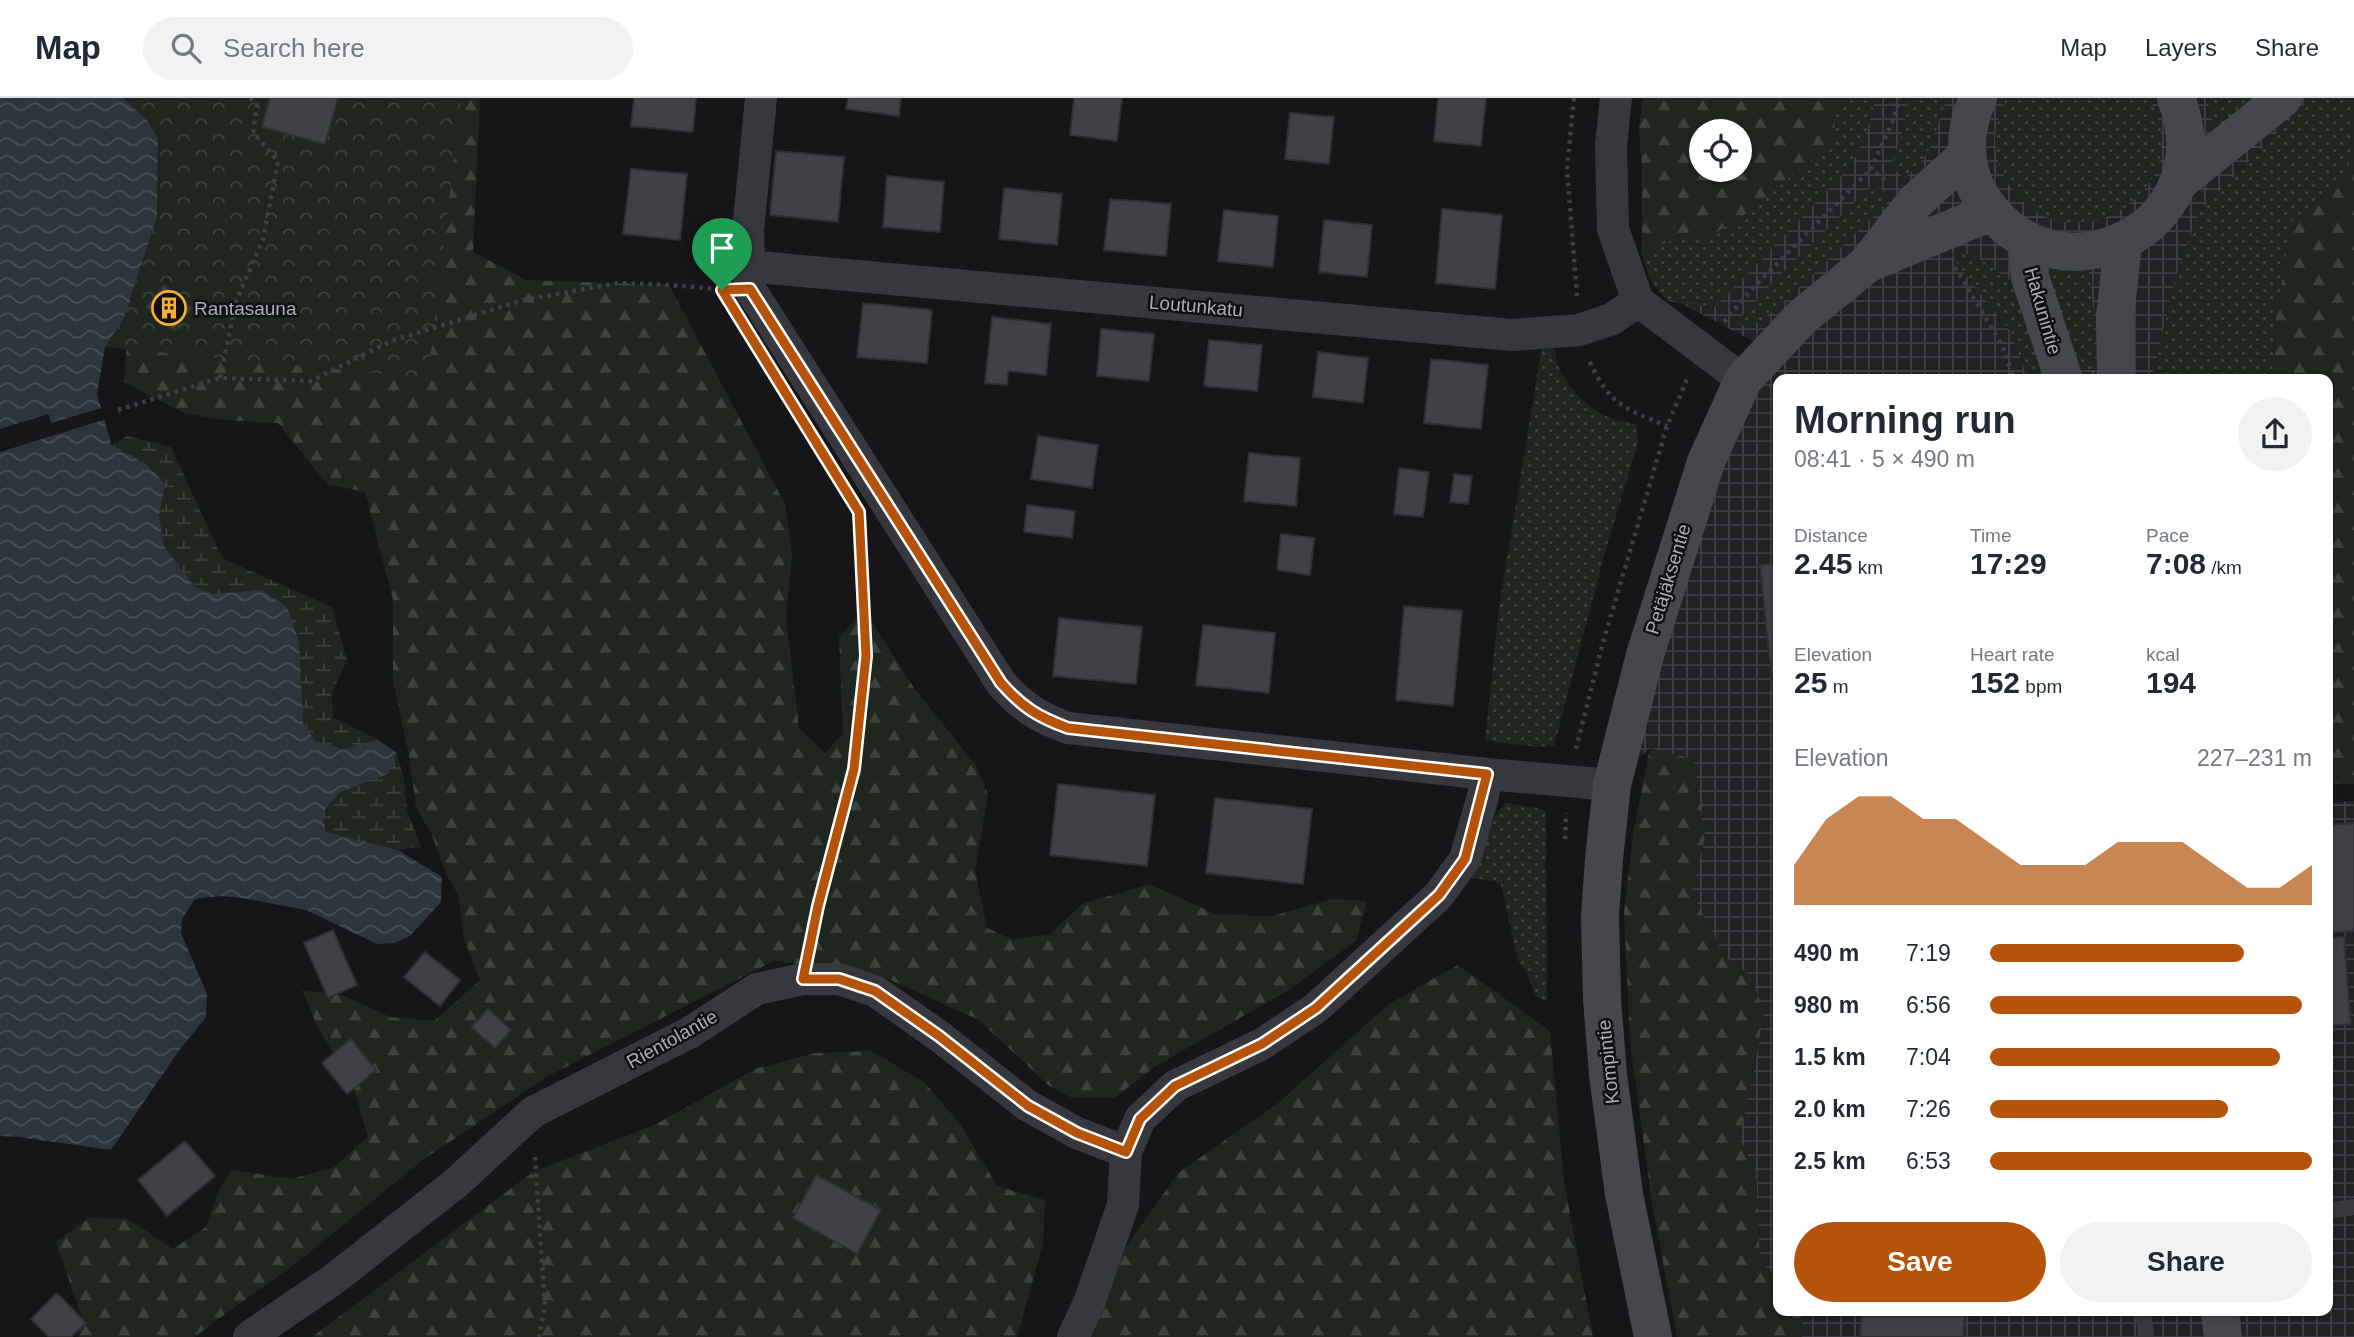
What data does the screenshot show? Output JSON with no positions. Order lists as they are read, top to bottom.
{
  "streets": {
    "street": [
      "Loutunkatu",
      "Hakunintie",
      "Petäjäksentie",
      "Rientolantie",
      "Kompintie"
    ]
  },
  "crossings": [
    ["Petäjäksentie", "Kompintie"]
  ],
  "places": {
    "building": ["Rantasauna"]
  },
  "page": {
    "header": "Map",
    "search": "Search here",
    "nav": ["Map", "Layers", "Share"],
    "heading": ["Morning run", "08:41 · 5 × 490 m"],
    "stats": [
      ["Distance", "2.45 km"],
      ["Time", "17:29"],
      ["Pace", "7:08 /km"],
      ["Elevation", "25 m"],
      ["Heart rate", "152 bpm"],
      ["kcal", "194"]
    ],
    "chart": ["Elevation", "227–231 m"],
    "list": [
      {
        "name": "490 m",
        "note": "7:19"
      },
      {
        "name": "980 m",
        "note": "6:56"
      },
      {
        "name": "1.5 km",
        "note": "7:04"
      },
      {
        "name": "2.0 km",
        "note": "7:26"
      },
      {
        "name": "2.5 km",
        "note": "6:53"
      }
    ],
    "buttons": ["Save", "Share"]
  }
}
